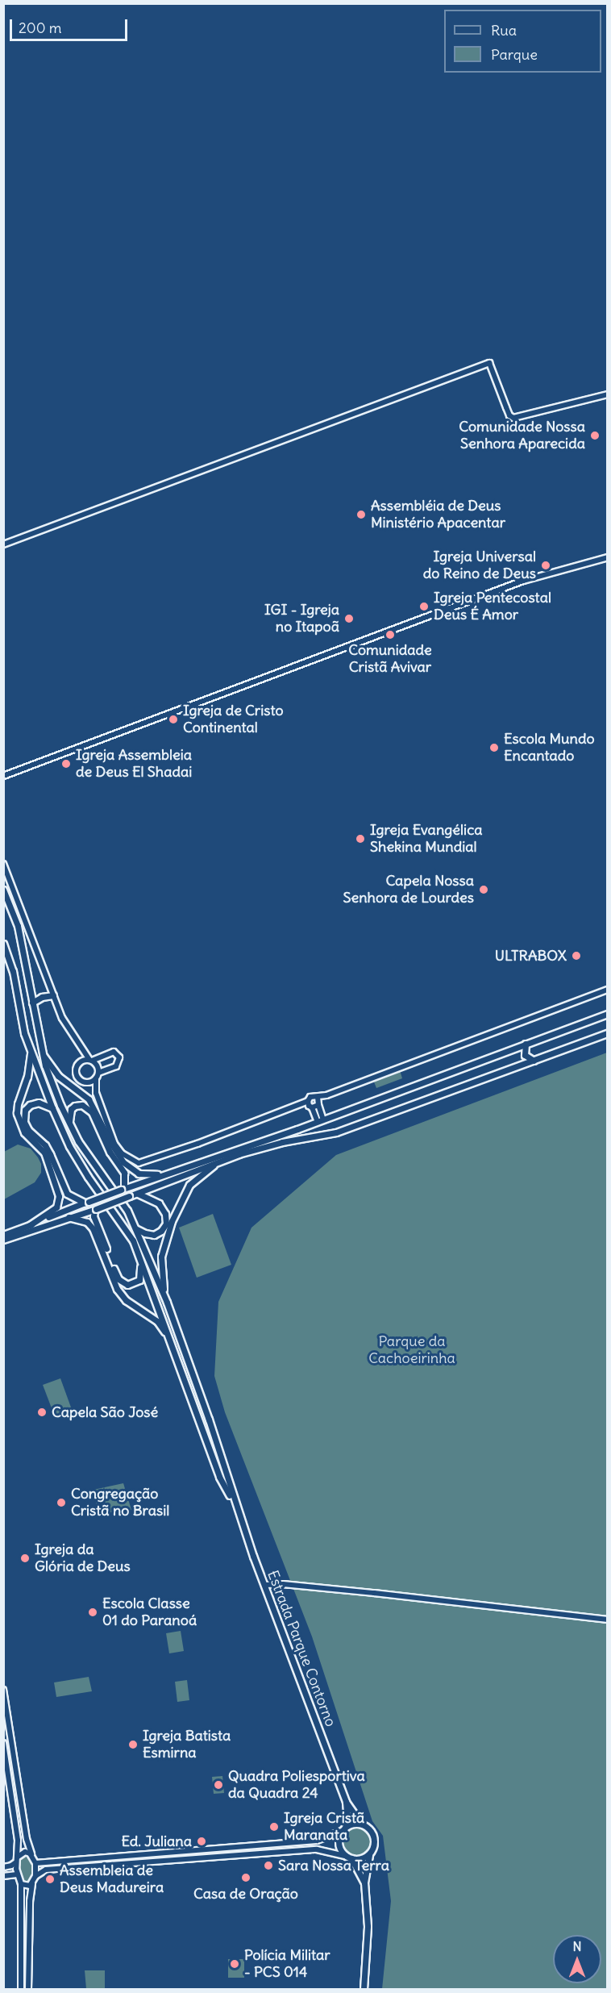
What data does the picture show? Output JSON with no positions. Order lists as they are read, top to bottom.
{
  "streets": {
    "main road": ["Estrada Parque Contorno"]
  },
  "parks": ["Parque da Cachoeirinha"],
  "places": [
    "Comunidade Nossa Senhora Aparecida",
    "Assembléia de Deus Ministério Apacentar",
    "Igreja Universal do Reino de Deus",
    "Igreja Pentecostal Deus É Amor",
    "IGI - Igreja no Itapoã",
    "Comunidade Cristã Avivar",
    "Igreja de Cristo Continental",
    "Escola Mundo Encantado",
    "Igreja Assembleia de Deus El Shadai",
    "Igreja Evangélica Shekina Mundial",
    "Capela Nossa Senhora de Lourdes",
    "ULTRABOX",
    "Capela São José",
    "Congregação Cristã no Brasil",
    "Igreja da Glória de Deus",
    "Escola Classe 01 do Paranoá",
    "Igreja Batista Esmirna",
    "Quadra Poliesportiva da Quadra 24",
    "Igreja Cristã Maranata",
    "Ed. Juliana",
    "Sara Nossa Terra",
    "Casa de Oração",
    "Assembleia de Deus Madureira",
    "Polícia Militar - PCS 014"
  ],
  "legend": ["Rua", "Parque"],
  "scale_bar": "200 m",
  "north": "top"
}
